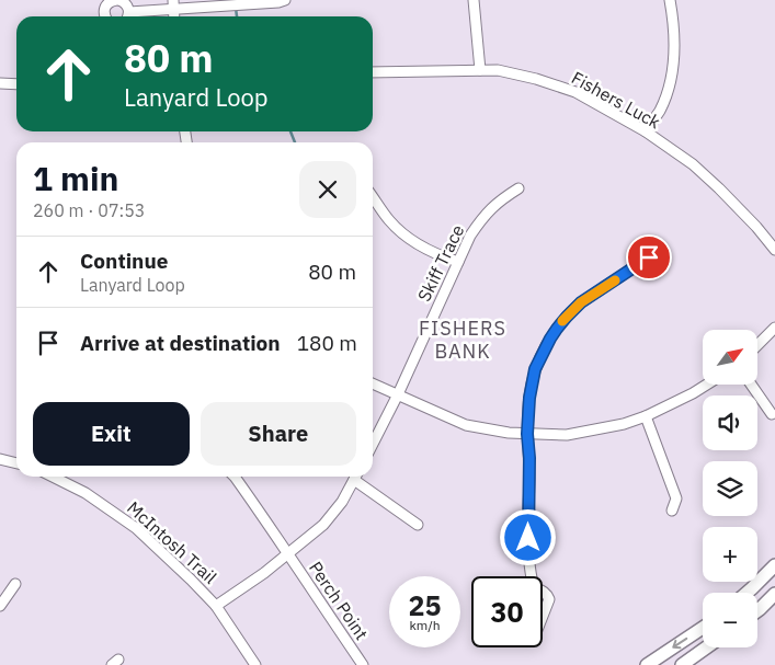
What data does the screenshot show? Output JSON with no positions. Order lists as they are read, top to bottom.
{
  "streets": {
    "street": [
      "Fishers Luck",
      "Skiff Trace",
      "McIntosh Trail",
      "Perch Point"
    ]
  },
  "districts": ["FISHERS BANK"],
  "north": "top right",
  "page": {
    "turn": ["80 m", "Lanyard Loop"],
    "heading": ["1 min", "260 m · 07:53"],
    "list": [
      {
        "name": "Continue",
        "note": "Lanyard Loop",
        "value": "80 m"
      },
      {
        "name": "Arrive at destination",
        "value": "180 m"
      }
    ],
    "map_buttons": ["+", "−"],
    "buttons": ["Exit", "Share"],
    "speed": "25 km/h",
    "limit": "30"
  }
}
